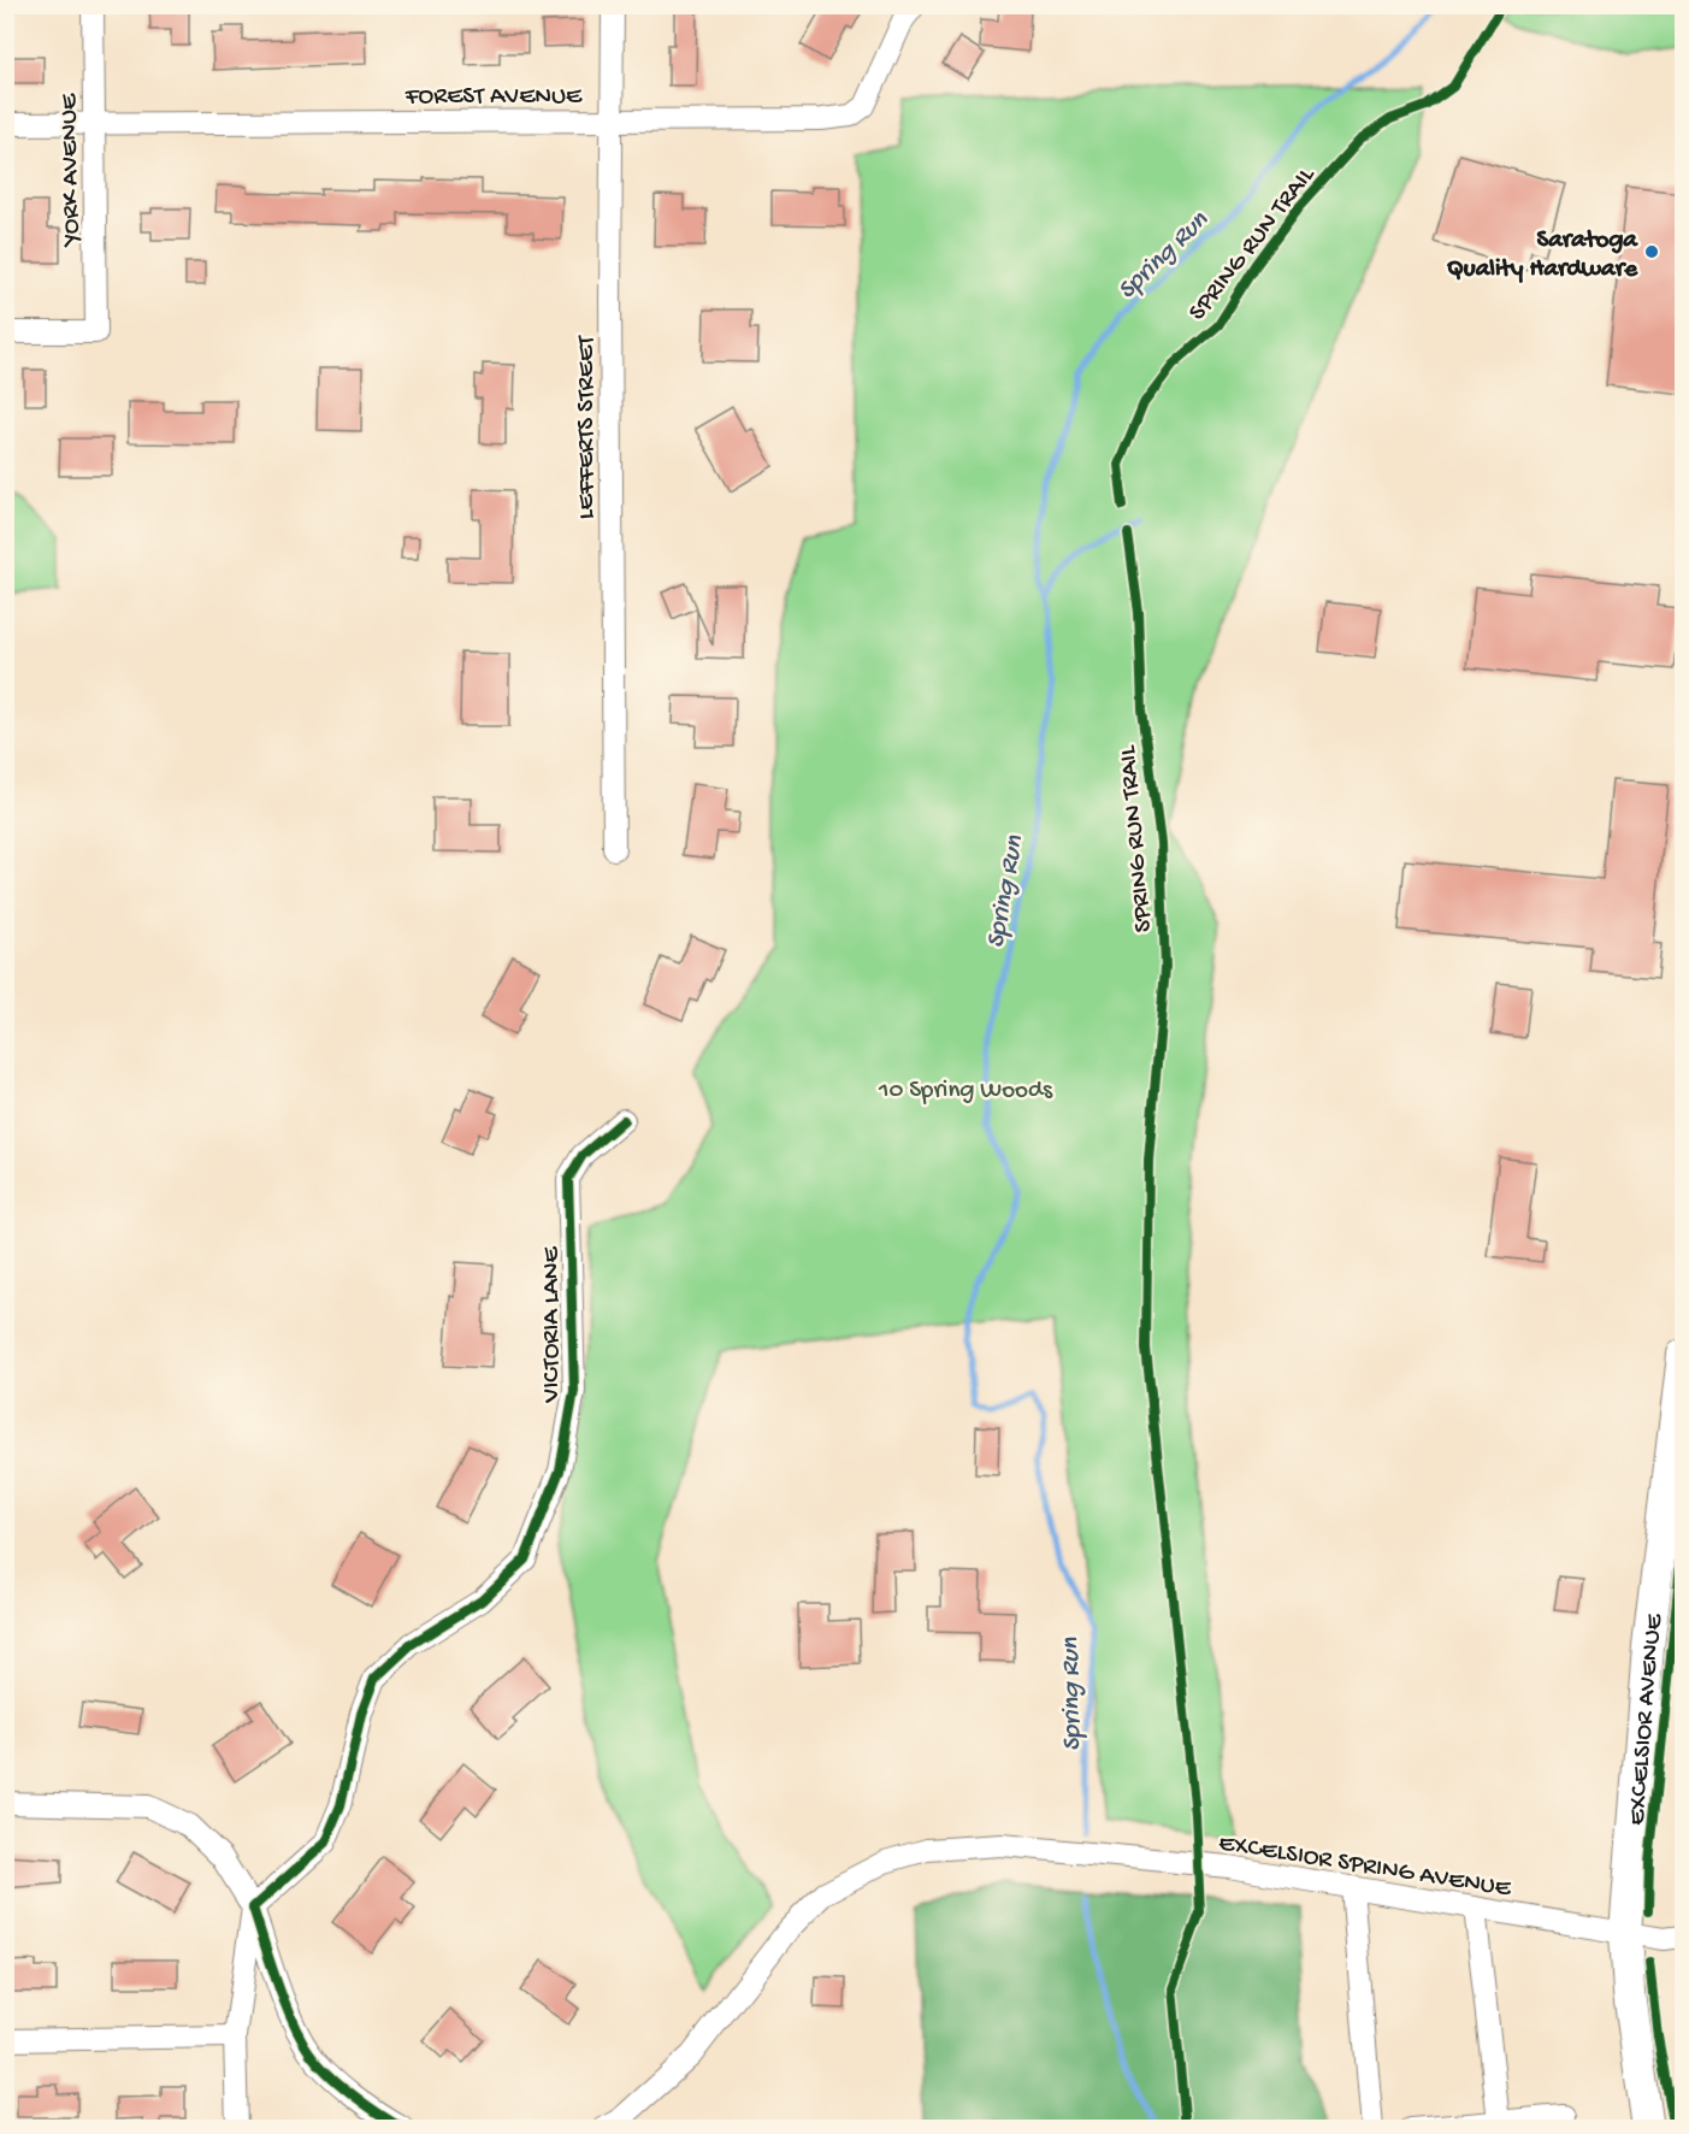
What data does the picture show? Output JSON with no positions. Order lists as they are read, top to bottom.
{
  "streets": {
    "street": [
      "FOREST AVENUE",
      "YORK AVENUE",
      "LEFFERTS STREET",
      "VICTORIA LANE",
      "EXCELSIOR AVENUE",
      "EXCELSIOR SPRING AVENUE"
    ],
    "cycle path": ["SPRING RUN TRAIL"]
  },
  "crossings": [
    ["FOREST AVENUE", "YORK AVENUE"],
    ["FOREST AVENUE", "LEFFERTS STREET"],
    ["EXCELSIOR AVENUE", "EXCELSIOR SPRING AVENUE"]
  ],
  "water": ["Spring Run"],
  "parks": ["10 Spring Woods"],
  "places": ["Saratoga Quality Hardware"]
}
